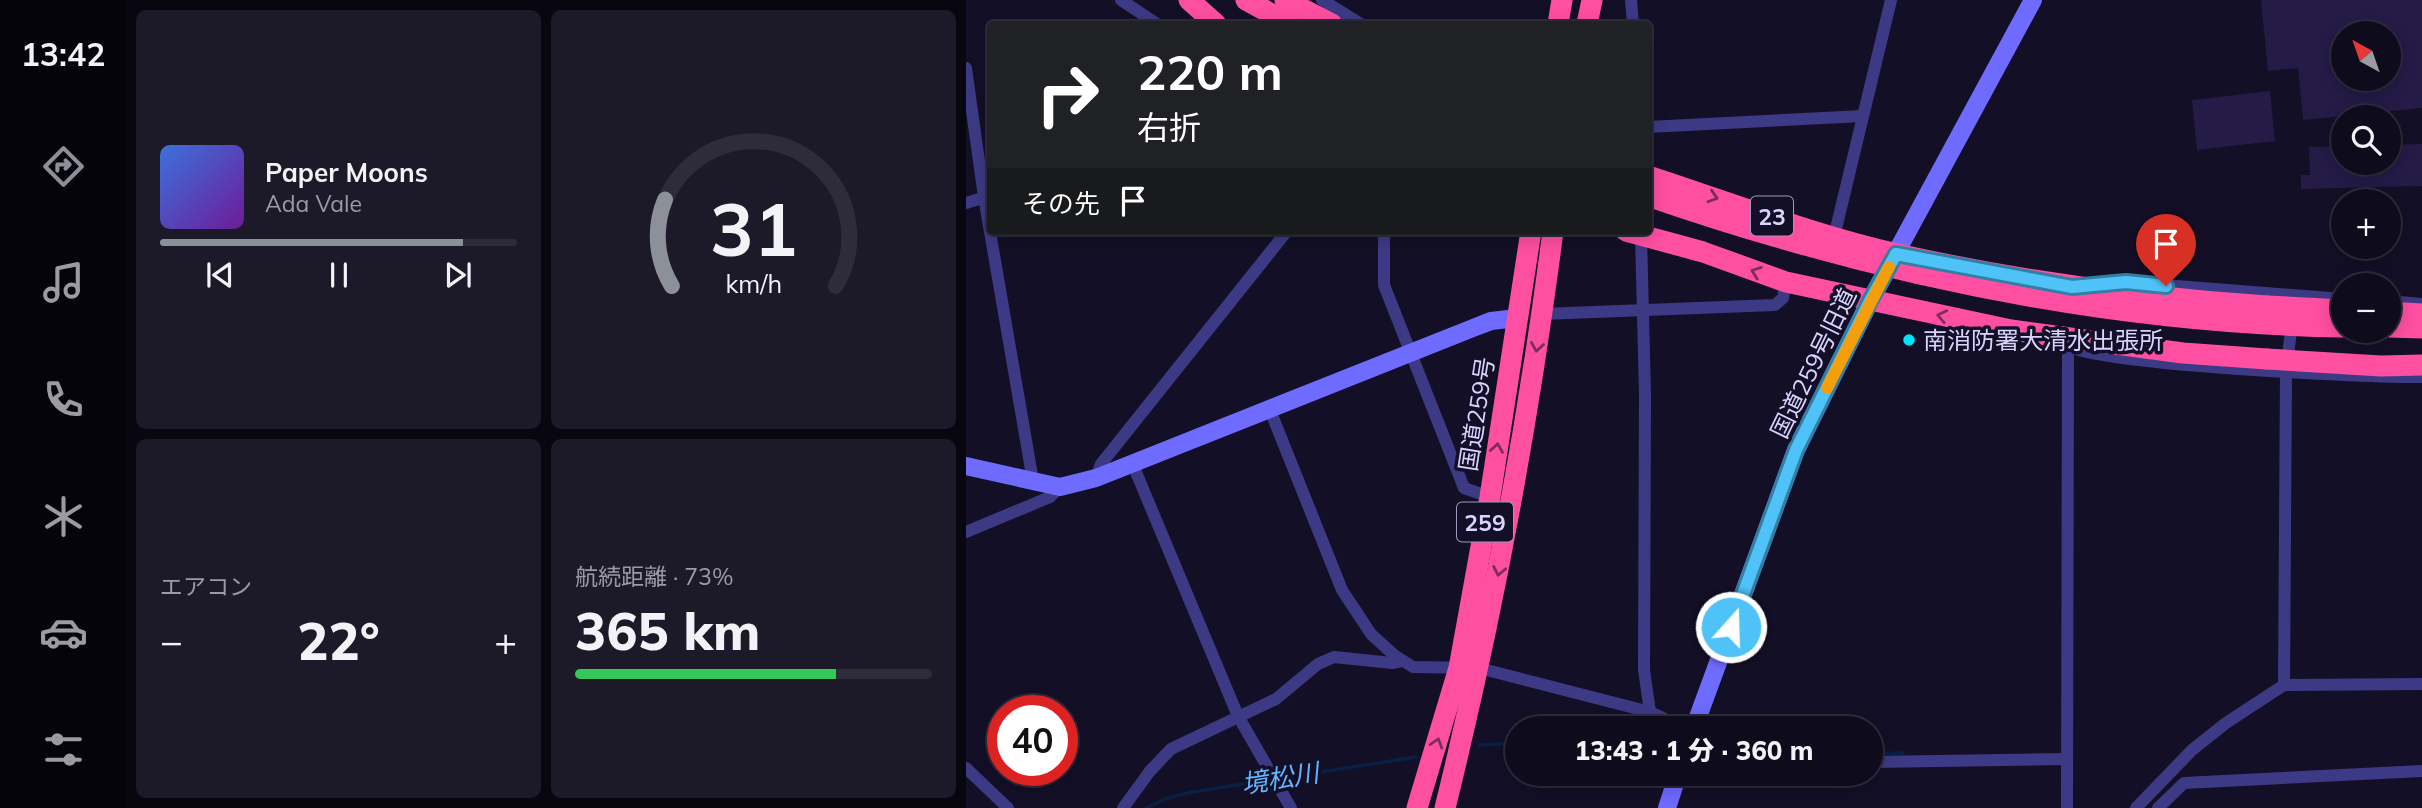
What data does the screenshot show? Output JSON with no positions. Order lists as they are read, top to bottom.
{
  "streets": {
    "highway": ["23", "国道259号", "259"],
    "street": ["国道259号旧道"]
  },
  "crossings": [
    ["23", "国道259号旧道"]
  ],
  "water": ["境松川"],
  "places": ["南消防署大清水出張所"],
  "north": "top left",
  "page": {
    "tabs": "13:42",
    "map_buttons": ["+", "−"],
    "turn": ["220 m", "右折"],
    "song": ["Paper Moons", "Ada Vale"],
    "then": "その先",
    "tile": [
      "エアコン",
      ["航続距離 · 73%", "365 km"]
    ],
    "heat": ["−", "22°", "+"],
    "limit": "40",
    "trip": "13:43 · 1 分 · 360 m",
    "gauge": ["31", "km/h"]
  }
}
